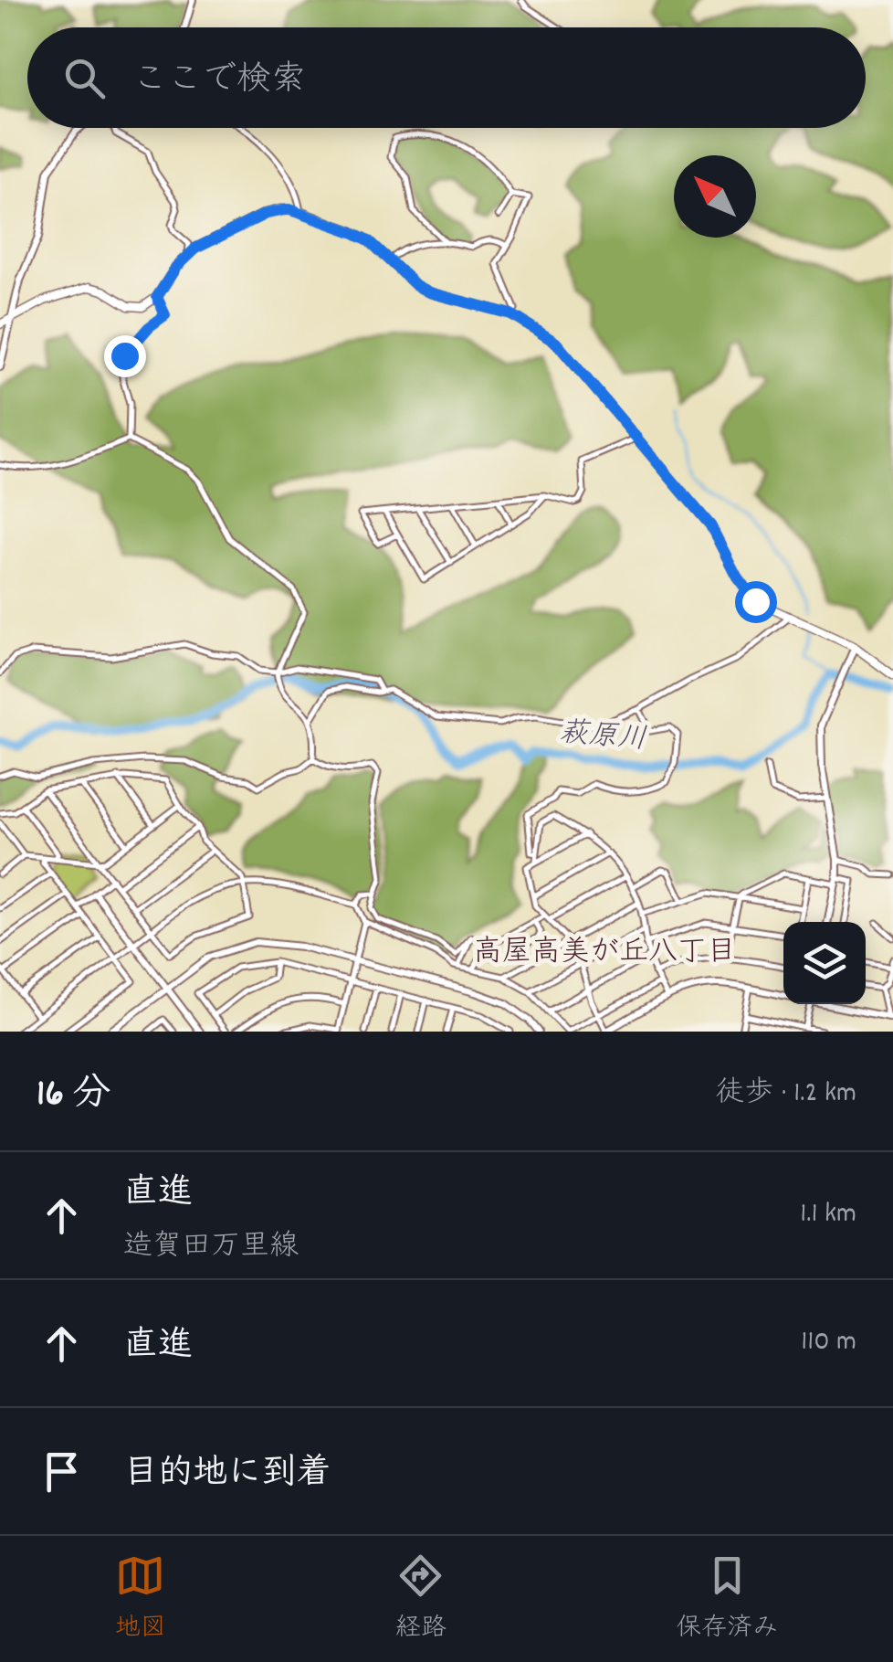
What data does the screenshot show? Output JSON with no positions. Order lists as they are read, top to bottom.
{
  "districts": ["高屋高美が丘八丁目"],
  "water": ["萩原川"],
  "north": "top left",
  "page": {
    "search": "ここで検索",
    "heading": ["16 分", "徒歩 · 1.2 km"],
    "list": [
      ["直進", "造賀田万里線", "1.1 km"],
      ["直進", "110 m"],
      "目的地に到着"
    ],
    "nav": ["地図", "経路", "保存済み"]
  }
}
